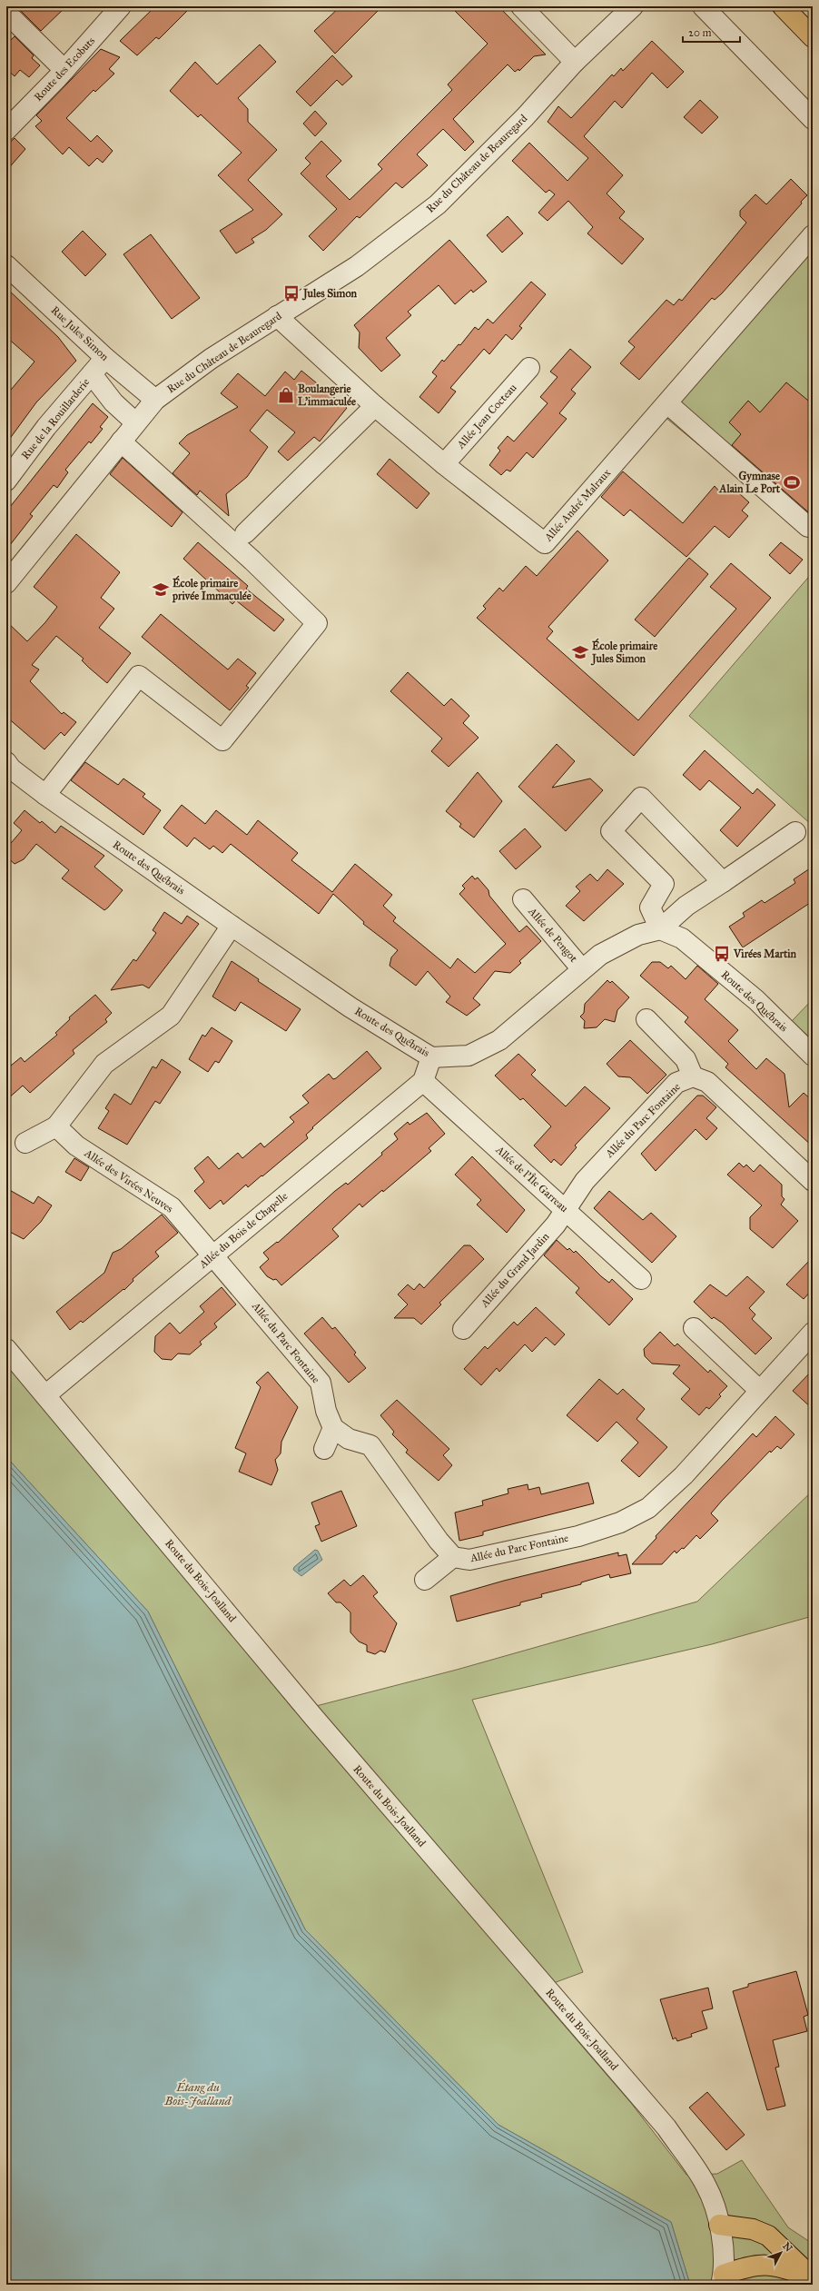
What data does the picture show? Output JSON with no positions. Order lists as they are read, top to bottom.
{
  "streets": {
    "street": [
      "Route des Ecobuts",
      "Rue du Château de Beauregard",
      "Rue Jules Simon",
      "Allée Jean Cocteau",
      "Rue de la Rouillarderie",
      "Allée André Malraux",
      "Route des Québrais",
      "Allée de Pengot",
      "Allée du Parc Fontaine",
      "Allée de l'Île Garreau",
      "Allée des Virées Neuves",
      "Allée du Bois de Chapelle",
      "Allée du Grand Jardin",
      "Route du Bois-Joalland"
    ]
  },
  "crossings": [
    ["Rue du Château de Beauregard", "Rue Jules Simon"],
    ["Rue du Château de Beauregard", "Allée André Malraux"],
    ["Rue Jules Simon", "Rue de la Rouillarderie"],
    ["Allée Jean Cocteau", "Allée André Malraux"],
    ["Route des Québrais", "Allée de Pengot"],
    ["Allée du Parc Fontaine", "Allée de l'Île Garreau"],
    ["Allée du Parc Fontaine", "Allée des Virées Neuves"],
    ["Allée du Parc Fontaine", "Allée du Bois de Chapelle"],
    ["Allée du Parc Fontaine", "Allée du Grand Jardin"],
    ["Allée de l'Île Garreau", "Allée du Bois de Chapelle"],
    ["Allée de l'Île Garreau", "Allée du Grand Jardin"],
    ["Allée des Virées Neuves", "Allée du Bois de Chapelle"],
    ["Allée du Bois de Chapelle", "Route du Bois-Joalland"]
  ],
  "water": ["Étang du Bois-Joalland"],
  "places": {
    "bus stop": ["Jules Simon", "Virées Martin"],
    "shop": ["Boulangerie L'immaculée"],
    "sports": ["Gymnase Alain Le Port"],
    "school or university": ["École primaire privée Immaculée", "École primaire Jules Simon"]
  },
  "scale_bar": "20 m",
  "north": "top right"
}
